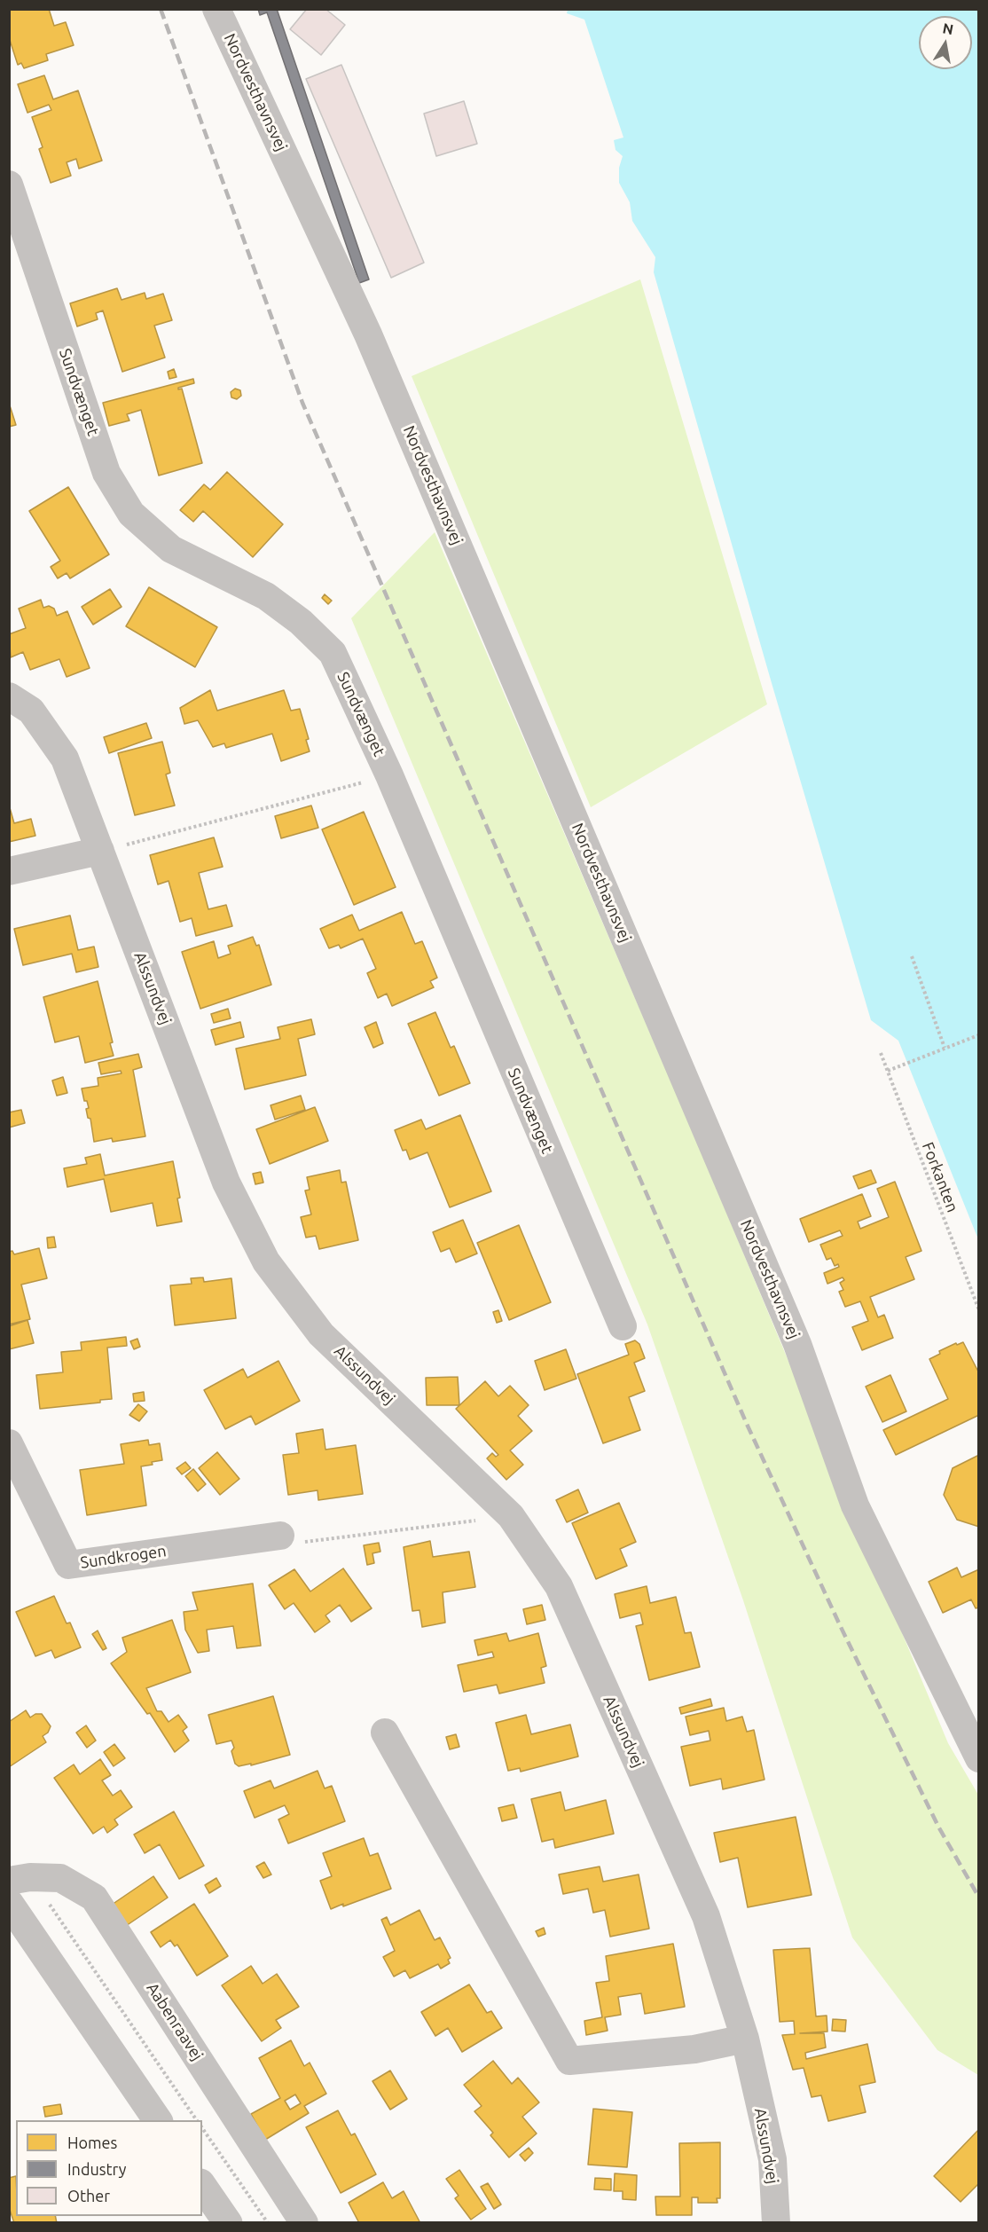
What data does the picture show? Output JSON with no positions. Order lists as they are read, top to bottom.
{
  "streets": {
    "street": [
      "Nordvesthavnsvej",
      "Sundvænget",
      "Alssundvej",
      "Sundkrogen",
      "Aabenraavej"
    ],
    "path": ["Forkanten"]
  },
  "legend": ["Homes", "Industry", "Other"],
  "north": "top"
}
